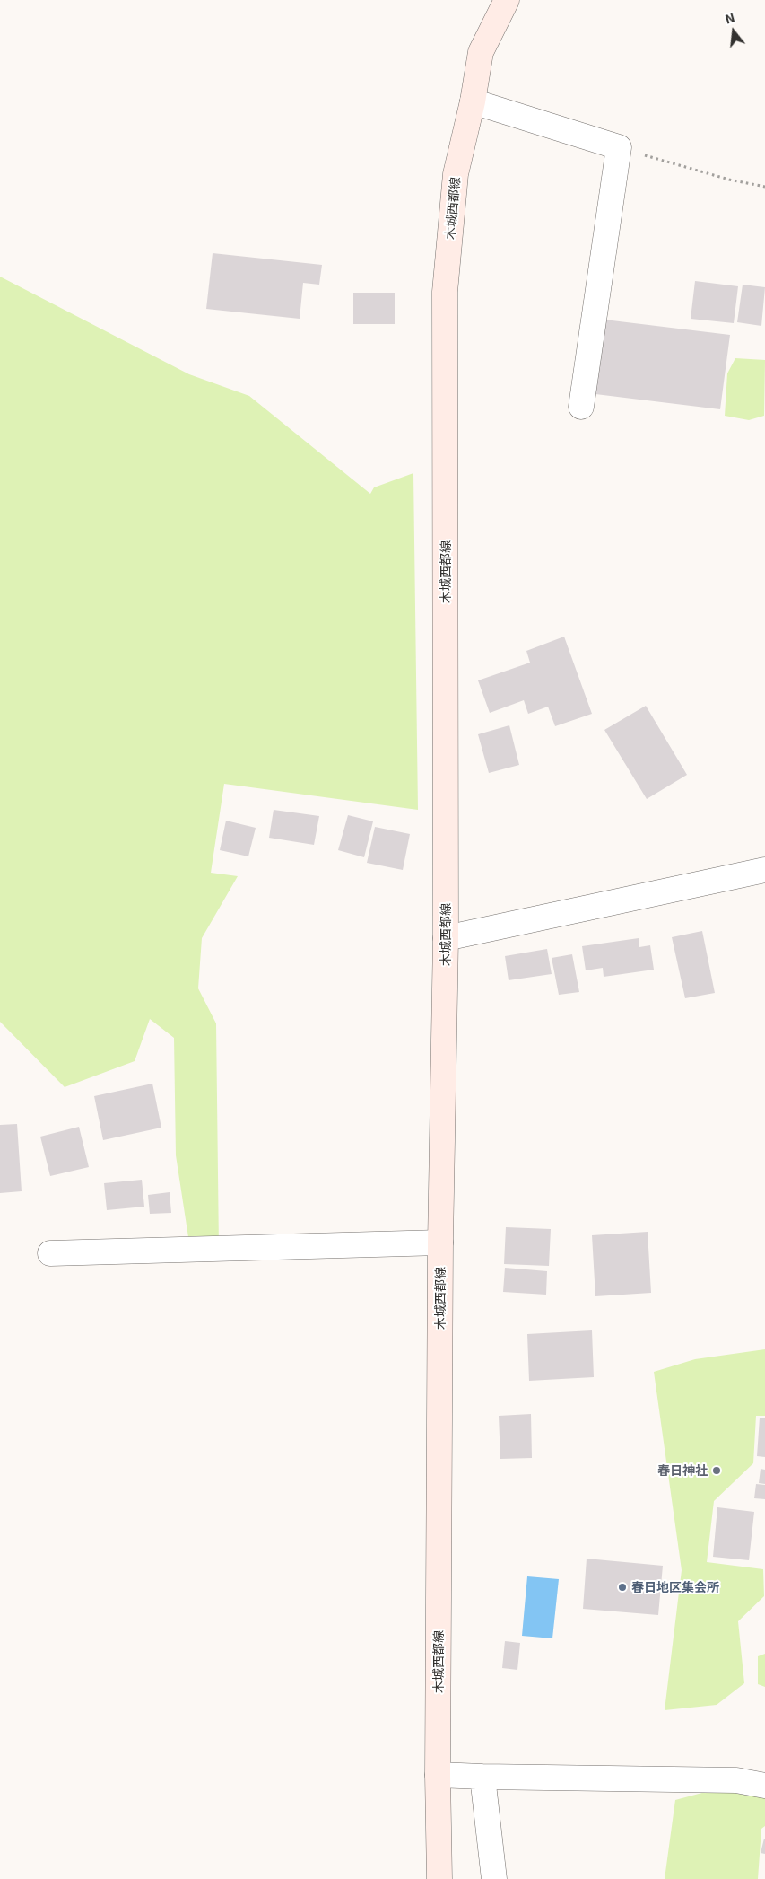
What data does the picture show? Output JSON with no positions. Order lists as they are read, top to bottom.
{
  "streets": {
    "main road": ["木城西都線"]
  },
  "places": ["春日神社", "春日地区集会所"],
  "north": "top"
}
